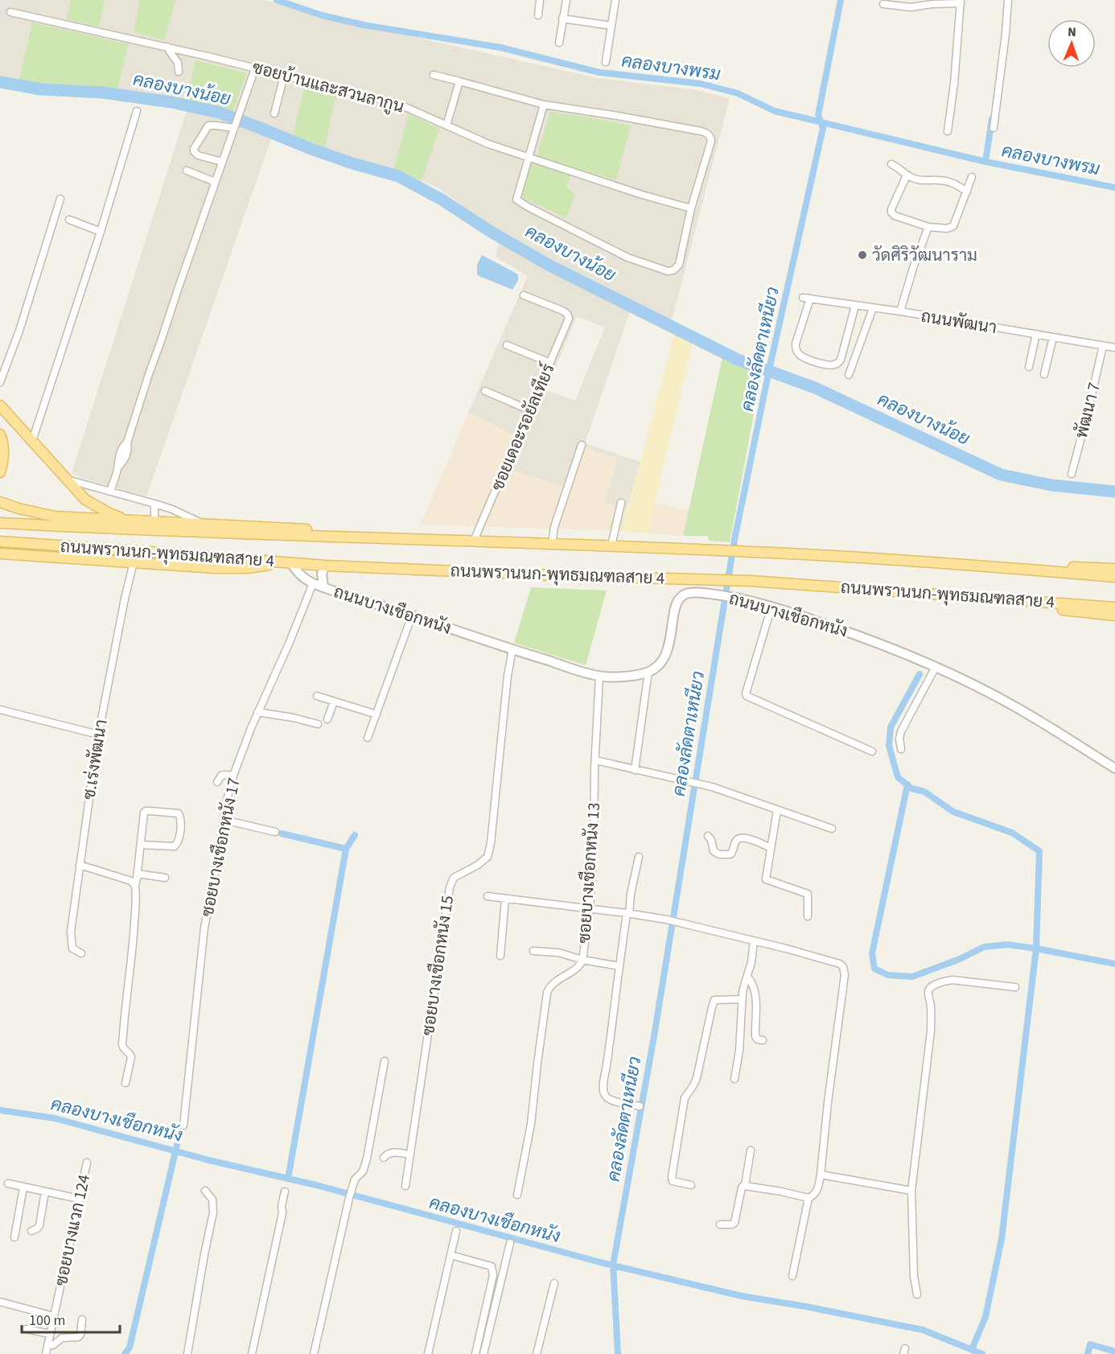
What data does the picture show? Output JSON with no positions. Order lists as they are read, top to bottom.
{
  "streets": {
    "main road": ["ถนนพรานนก-พุทธมณฑลสาย 4"],
    "street": [
      "ซอยบ้านและสวนลากูน",
      "ถนนพัฒนา",
      "พัฒนา 7",
      "ซอยเดอะรอยัลเทียร์",
      "ถนนบางเชือกหนัง",
      "ซ.เร่งพัฒนา",
      "ซอยบางเชือกหนัง 17",
      "ซอยบางเชือกหนัง 13",
      "ซอยบางเชือกหนัง 15",
      "ซอยบางแวก 124"
    ]
  },
  "crossings": [
    ["ถนนพัฒนา", "พัฒนา 7"],
    ["ซอยเดอะรอยัลเทียร์", "ถนนพรานนก-พุทธมณฑลสาย 4"],
    ["ถนนพรานนก-พุทธมณฑลสาย 4", "ถนนบางเชือกหนัง"],
    ["ถนนบางเชือกหนัง", "ซอยบางเชือกหนัง 17"],
    ["ถนนบางเชือกหนัง", "ซอยบางเชือกหนัง 13"],
    ["ถนนบางเชือกหนัง", "ซอยบางเชือกหนัง 15"]
  ],
  "water": [
    "คลองบางพรม",
    "คลองบางน้อย",
    "คลองลัดตาเหนียว",
    "คลองบางเชือกหนัง"
  ],
  "places": ["วัดศิริวัฒนาราม"],
  "scale_bar": "100 m",
  "north": "top"
}
